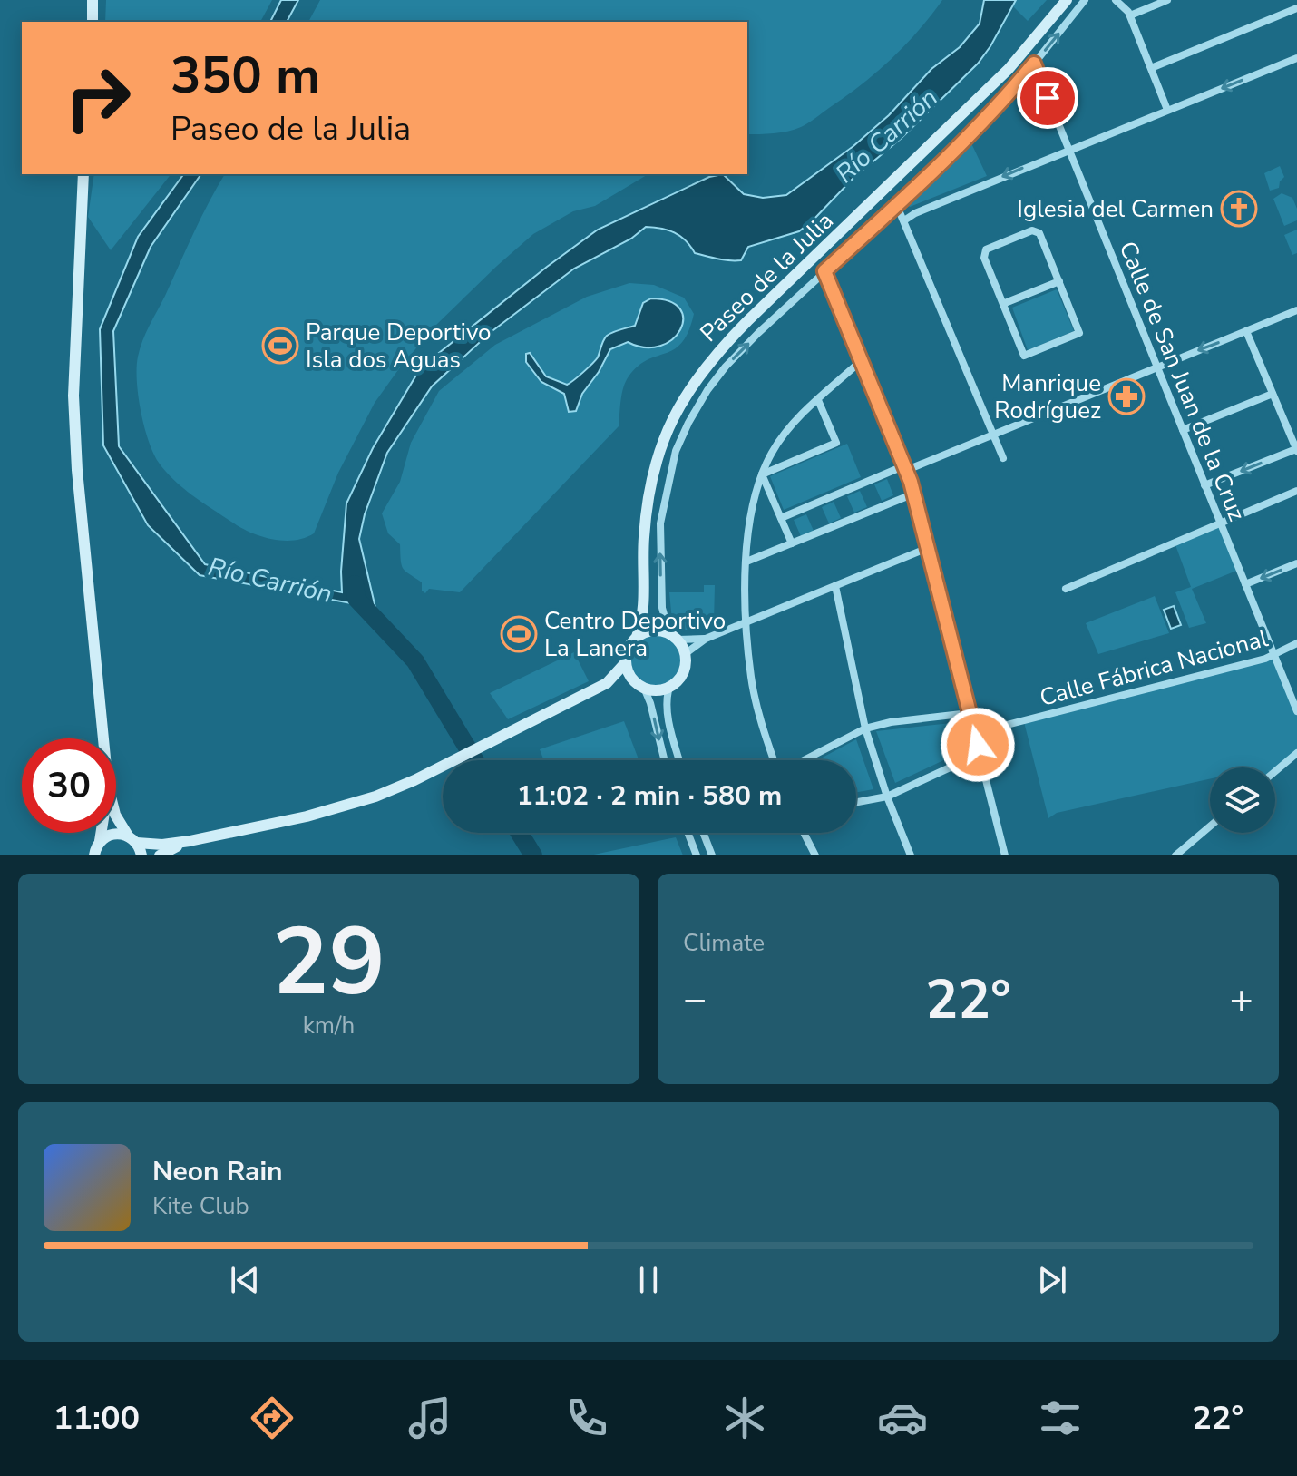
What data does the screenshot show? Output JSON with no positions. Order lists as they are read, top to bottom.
{
  "streets": {
    "street": ["Paseo de la Julia", "Calle de San Juan de la Cruz", "Calle Fábrica Nacional"]
  },
  "crossings": [
    ["Paseo de la Julia", "Calle de San Juan de la Cruz"],
    ["Calle de San Juan de la Cruz", "Calle Fábrica Nacional"]
  ],
  "water": ["Río Carrión"],
  "places": {
    "church": ["Iglesia del Carmen"],
    "sports": ["Parque Deportivo Isla dos Aguas", "Centro Deportivo La Lanera"],
    "pharmacy": ["Manrique Rodríguez"]
  },
  "page": {
    "turn": ["350 m", "Paseo de la Julia"],
    "limit": "30",
    "trip": "11:02 · 2 min · 580 m",
    "tile": [
      ["29", "km/h"],
      "Climate"
    ],
    "heat": ["−", "22°", "+"],
    "song": ["Neon Rain", "Kite Club"],
    "tabs": ["11:00", "22°"]
  }
}
